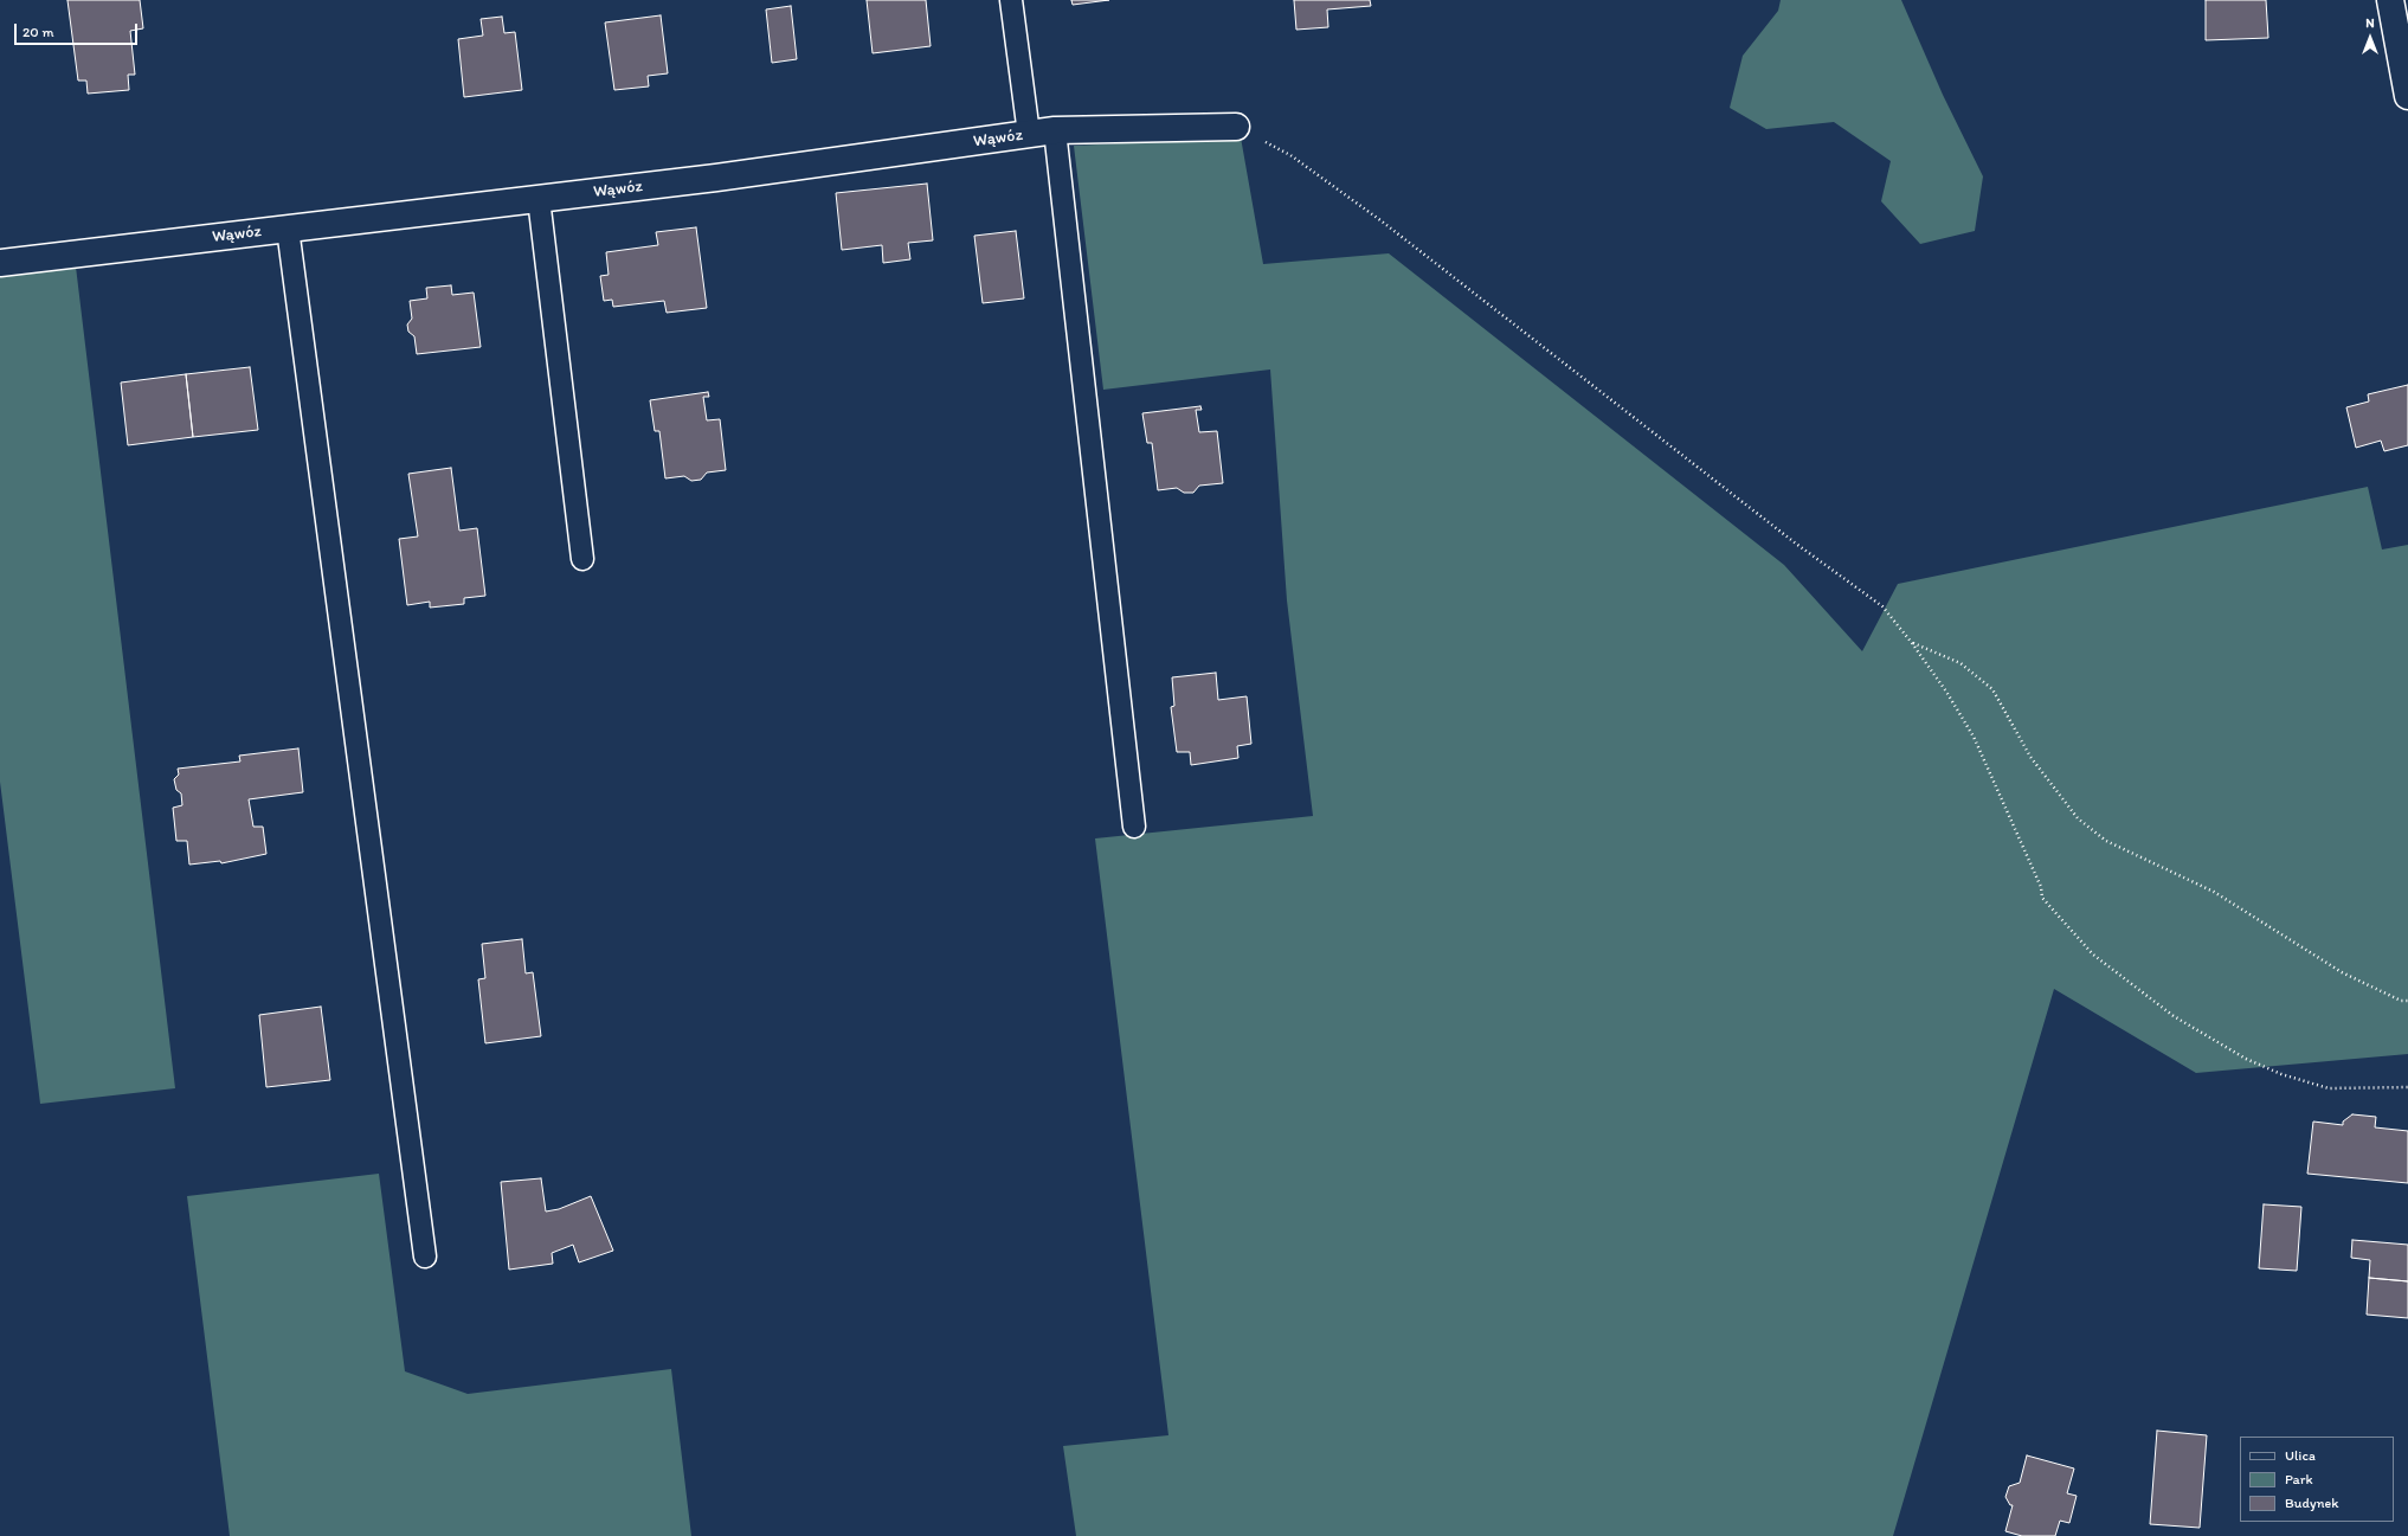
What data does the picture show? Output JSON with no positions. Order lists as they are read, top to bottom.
{
  "streets": {
    "street": ["Wąwóz"]
  },
  "legend": ["Ulica", "Park", "Budynek"],
  "scale_bar": "20 m",
  "north": "top"
}
